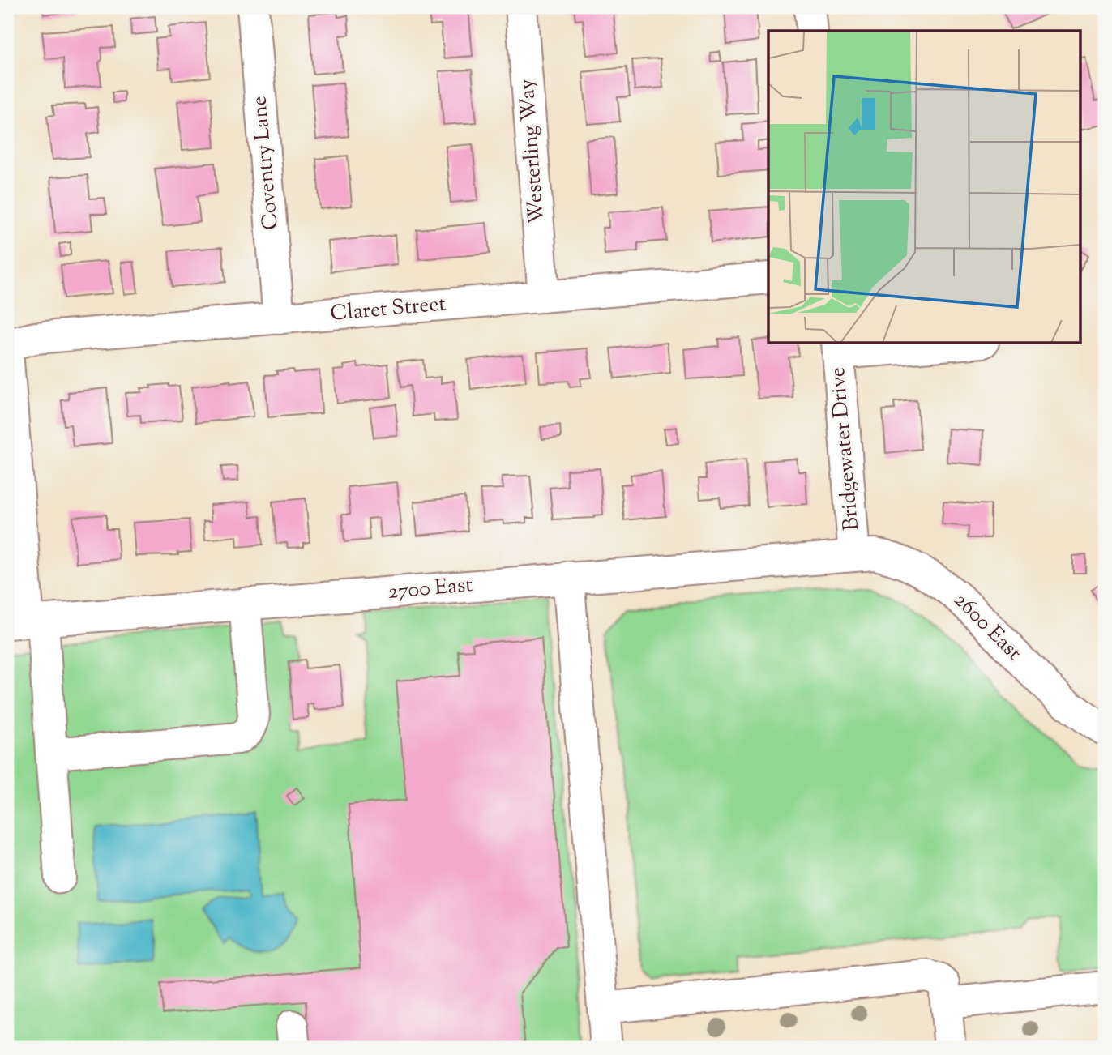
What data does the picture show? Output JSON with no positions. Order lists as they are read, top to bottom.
{
  "streets": {
    "street": [
      "Westerling Way",
      "Coventry Lane",
      "Claret Street",
      "Bridgewater Drive",
      "2700 East",
      "2600 East"
    ]
  },
  "crossings": [
    ["Westerling Way", "Claret Street"],
    ["Coventry Lane", "Claret Street"],
    ["Bridgewater Drive", "2700 East"],
    ["Bridgewater Drive", "2600 East"],
    ["2700 East", "2600 East"]
  ]
}
